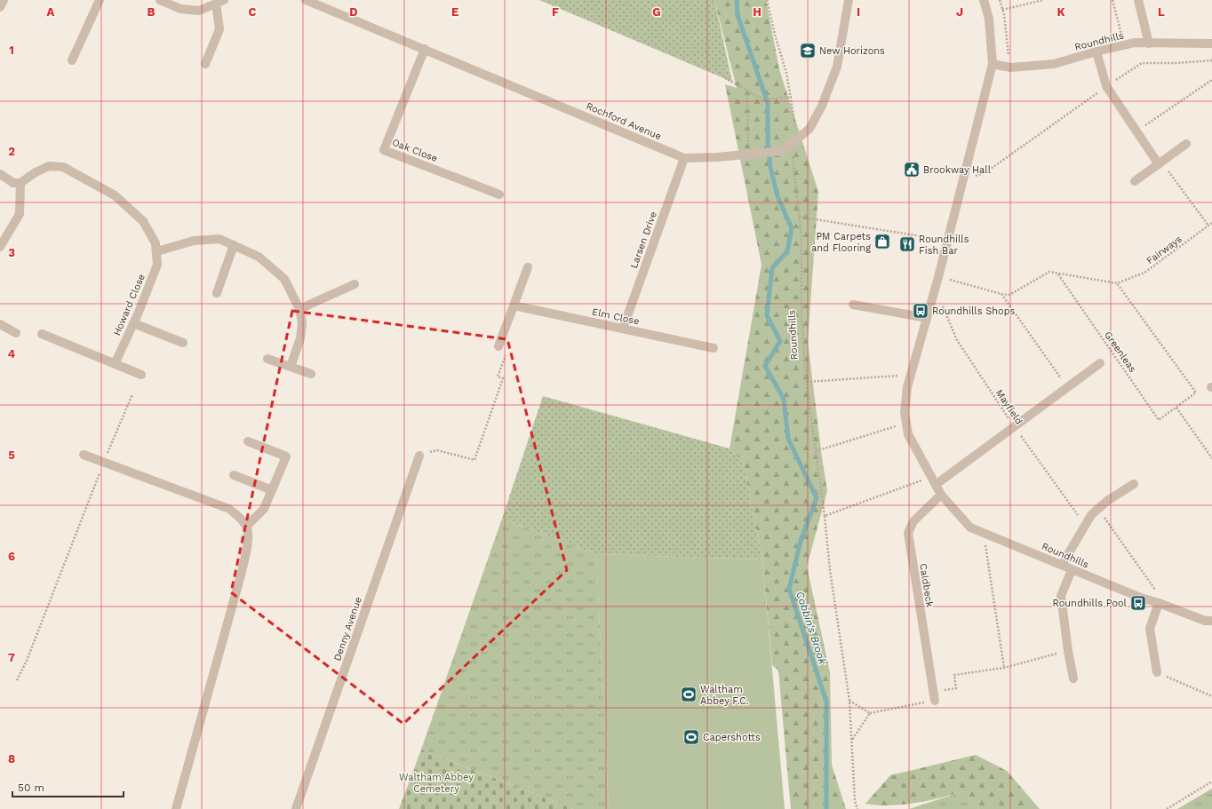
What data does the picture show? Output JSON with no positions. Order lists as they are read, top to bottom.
{
  "streets": {
    "street": [
      "Roundhills",
      "Rochford Avenue",
      "Oak Close",
      "Larsen Drive",
      "Howard Close",
      "Elm Close",
      "Caldbeck",
      "Denny Avenue"
    ],
    "path": ["Fairways", "Greenleas", "Mayfield"]
  },
  "crossings": [
    ["Roundhills", "Rochford Avenue"],
    ["Roundhills", "Mayfield"],
    ["Roundhills", "Caldbeck"],
    ["Rochford Avenue", "Oak Close"],
    ["Rochford Avenue", "Larsen Drive"],
    ["Larsen Drive", "Elm Close"],
    ["Fairways", "Greenleas"]
  ],
  "water": ["Cobbin's Brook"],
  "parks": ["Waltham Abbey Cemetery"],
  "places": {
    "school or university": ["New Horizons"],
    "public building": ["Brookway Hall"],
    "shop": ["PM Carpets and Flooring"],
    "restaurant": ["Roundhills Fish Bar"],
    "bus stop": ["Roundhills Shops", "Roundhills Pool"],
    "sports": ["Waltham Abbey F.C.", "Capershotts"]
  },
  "scale_bar": "50 m",
  "grid": {
    "columns": [
      "A",
      "B",
      "C",
      "D",
      "E",
      "F",
      "G",
      "H",
      "I",
      "J",
      "K",
      "L"
    ],
    "rows": [
      "1",
      "2",
      "3",
      "4",
      "5",
      "6",
      "7",
      "8"
    ]
  }
}
